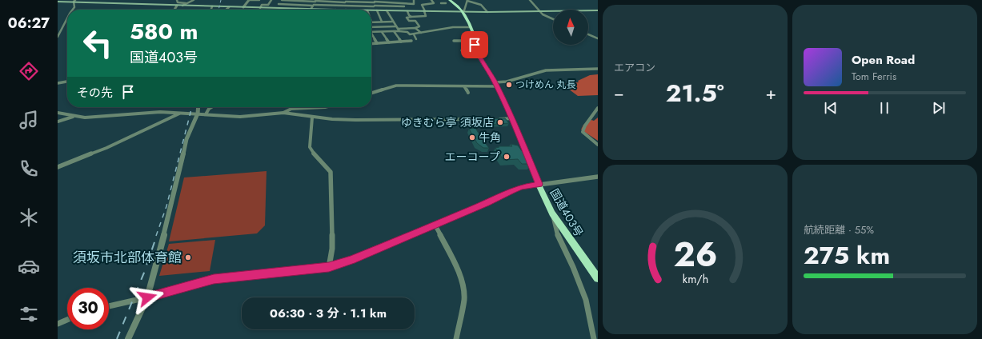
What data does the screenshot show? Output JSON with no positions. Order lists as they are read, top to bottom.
{
  "streets": {
    "highway": ["国道403号"]
  },
  "places": [
    "つけめん 丸長",
    "ゆきむら亭 須坂店",
    "牛角",
    "エーコープ",
    "須坂市北部体育館"
  ],
  "north": "top",
  "page": {
    "tabs": "06:27",
    "tile": [
      "エアコン",
      ["航続距離 · 55%", "275 km"]
    ],
    "turn": ["580 m", "国道403号"],
    "song": ["Open Road", "Tom Ferris"],
    "then": "その先",
    "heat": ["−", "21.5°", "+"],
    "limit": "30",
    "trip": "06:30 · 3 分 · 1.1 km",
    "gauge": ["26", "km/h"]
  }
}
